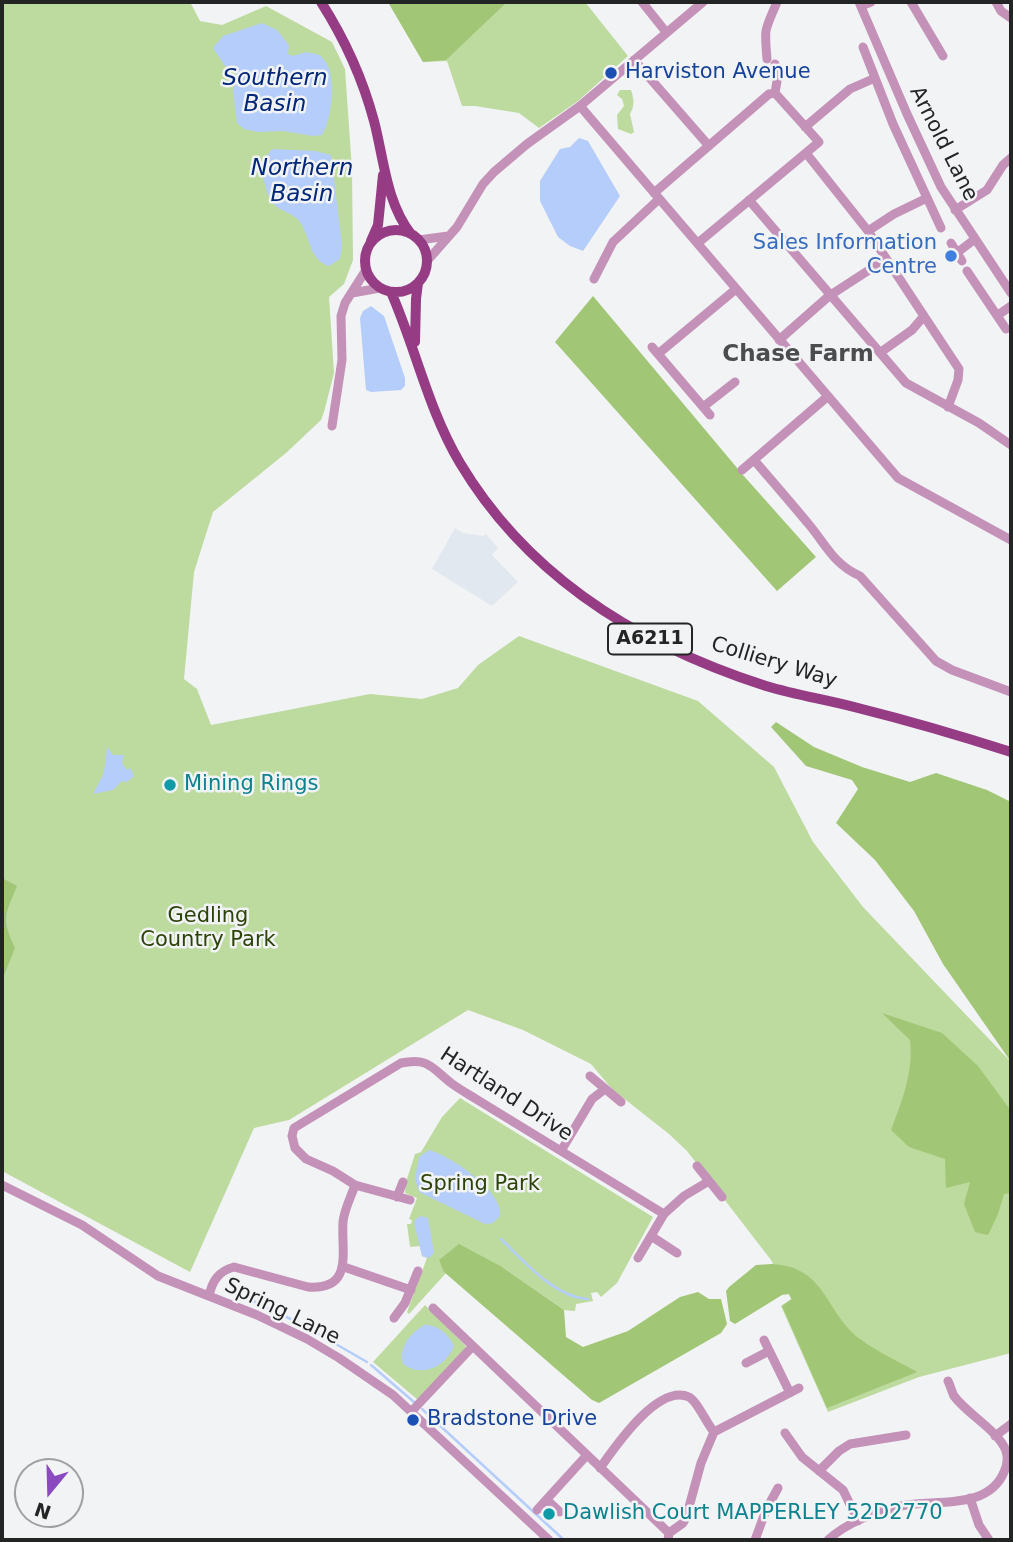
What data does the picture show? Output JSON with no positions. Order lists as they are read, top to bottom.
{
  "streets": {
    "main road": ["A6211", "Colliery Way"],
    "street": ["Arnold Lane", "Hartland Drive", "Spring Lane"]
  },
  "districts": ["Chase Farm"],
  "water": ["Southern Basin", "Northern Basin"],
  "parks": ["Gedling Country Park", "Spring Park"],
  "places": [
    "Harviston Avenue",
    "Sales Information Centre",
    "Mining Rings",
    "Bradstone Drive",
    "Dawlish Court MAPPERLEY 52D2770"
  ],
  "north": "bottom"
}
